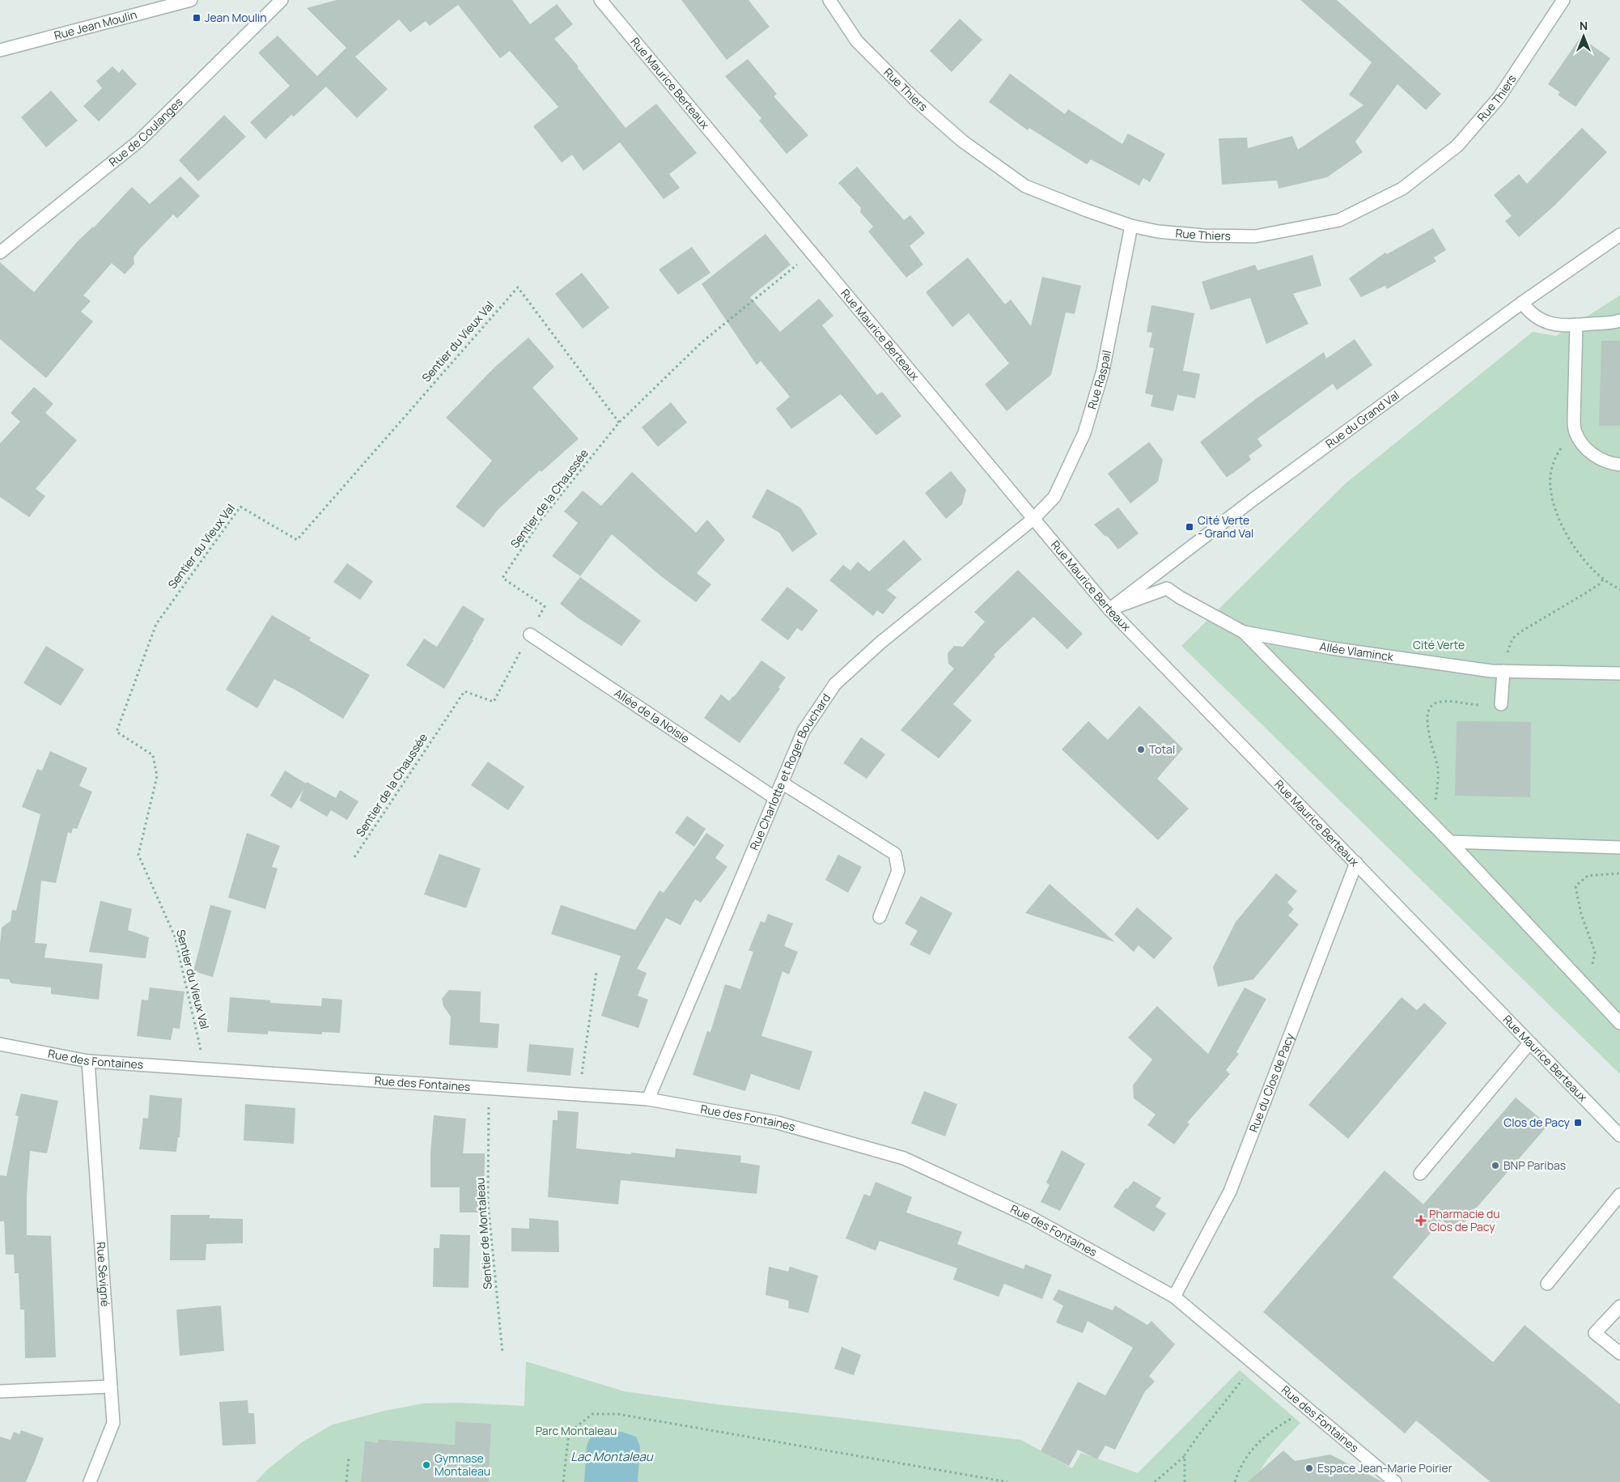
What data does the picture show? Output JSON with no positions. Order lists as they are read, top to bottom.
{
  "streets": {
    "street": [
      "Rue Jean Moulin",
      "Rue Maurice Berteaux",
      "Rue Thiers",
      "Rue de Coulanges",
      "Rue Raspail",
      "Rue du Grand Val",
      "Allée Vlaminck",
      "Allée de la Noisie",
      "Rue Charlotte et Roger Bouchard",
      "Rue des Fontaines",
      "Rue du Clos de Pacy",
      "Rue Sévigné"
    ],
    "path": ["Sentier du Vieux Val", "Sentier de la Chaussée", "Sentier de Montaleau"]
  },
  "crossings": [
    ["Rue Maurice Berteaux", "Rue Raspail"],
    ["Rue Maurice Berteaux", "Rue du Grand Val"],
    ["Rue Maurice Berteaux", "Sentier de la Chaussée"],
    ["Rue Maurice Berteaux", "Allée Vlaminck"],
    ["Rue Maurice Berteaux", "Rue Charlotte et Roger Bouchard"],
    ["Rue Maurice Berteaux", "Rue du Clos de Pacy"],
    ["Rue Thiers", "Rue Raspail"],
    ["Sentier du Vieux Val", "Sentier de la Chaussée"],
    ["Sentier du Vieux Val", "Rue des Fontaines"],
    ["Rue Raspail", "Rue Charlotte et Roger Bouchard"],
    ["Rue du Grand Val", "Allée Vlaminck"],
    ["Sentier de la Chaussée", "Allée de la Noisie"],
    ["Allée de la Noisie", "Rue Charlotte et Roger Bouchard"],
    ["Rue Charlotte et Roger Bouchard", "Rue des Fontaines"],
    ["Rue des Fontaines", "Rue du Clos de Pacy"],
    ["Rue des Fontaines", "Sentier de Montaleau"],
    ["Rue des Fontaines", "Rue Sévigné"]
  ],
  "water": ["Lac Montaleau"],
  "parks": ["Cité Verte", "Parc Montaleau"],
  "places": {
    "transit": ["Jean Moulin", "Cité Verte - Grand Val", "Clos de Pacy"],
    "other": [
      "Total",
      "BNP Paribas",
      "Gymnase Montaleau",
      "Espace Jean-Marie Poirier"
    ],
    "health": ["Pharmacie du Clos de Pacy"]
  },
  "north": "top"
}
